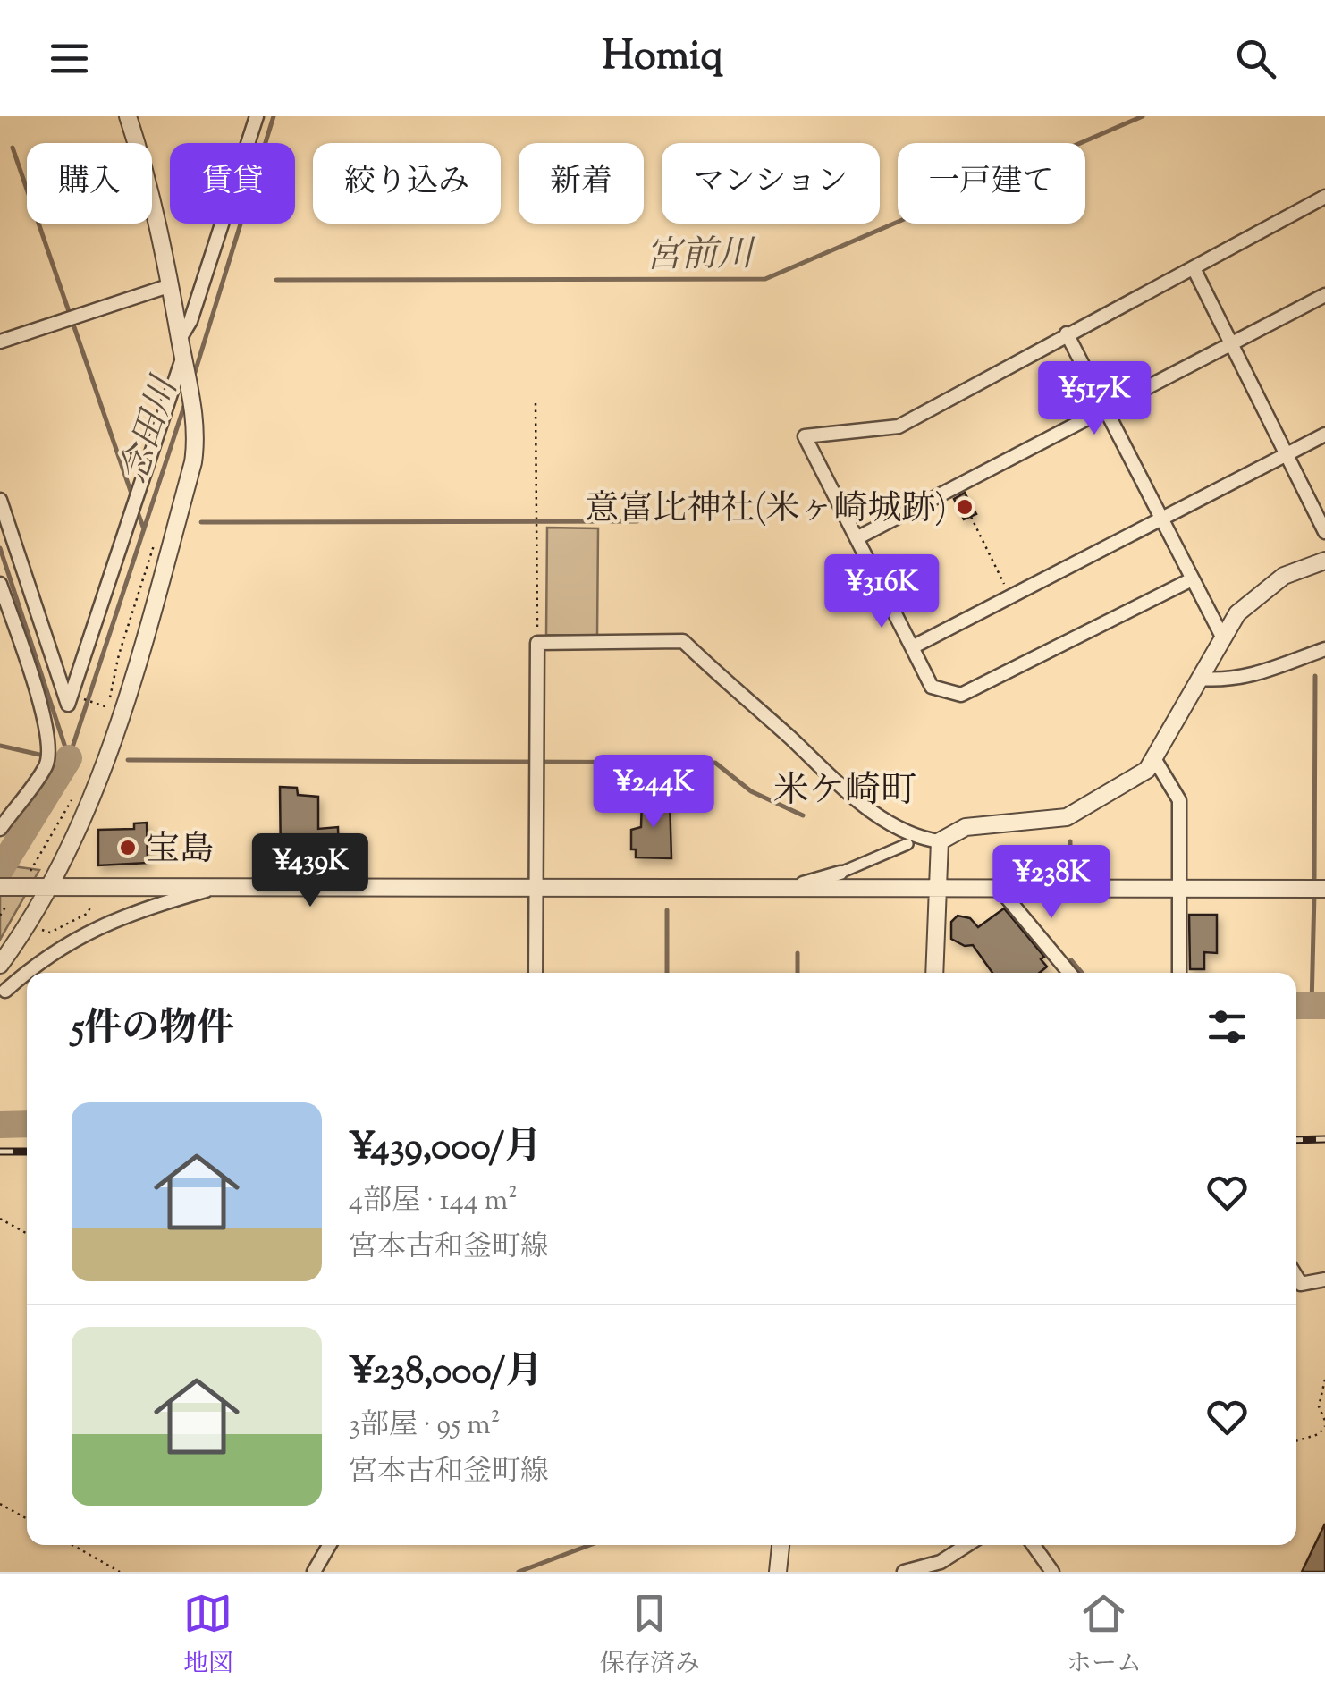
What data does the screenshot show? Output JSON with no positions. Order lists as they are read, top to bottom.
{
  "districts": ["米ケ崎町"],
  "water": ["宮前川", "念田川"],
  "places": ["意富比神社(米ヶ崎城跡)", "宝島"],
  "page": {
    "header": "Homiq",
    "chip": [
      "購入",
      "賃貸",
      "絞り込み",
      "新着",
      "マンション",
      "一戸建て"
    ],
    "price": [
      "¥517K",
      "¥316K",
      "¥244K",
      "¥439K",
      "¥238K"
    ],
    "heading": "5件の物件",
    "list": [
      {
        "name": "¥439,000/月",
        "note": "4部屋 · 144 m² · 宮本古和釜町線"
      },
      {
        "name": "¥238,000/月",
        "note": "3部屋 · 95 m² · 宮本古和釜町線"
      }
    ],
    "tabs": ["地図", "保存済み", "ホーム"]
  }
}
